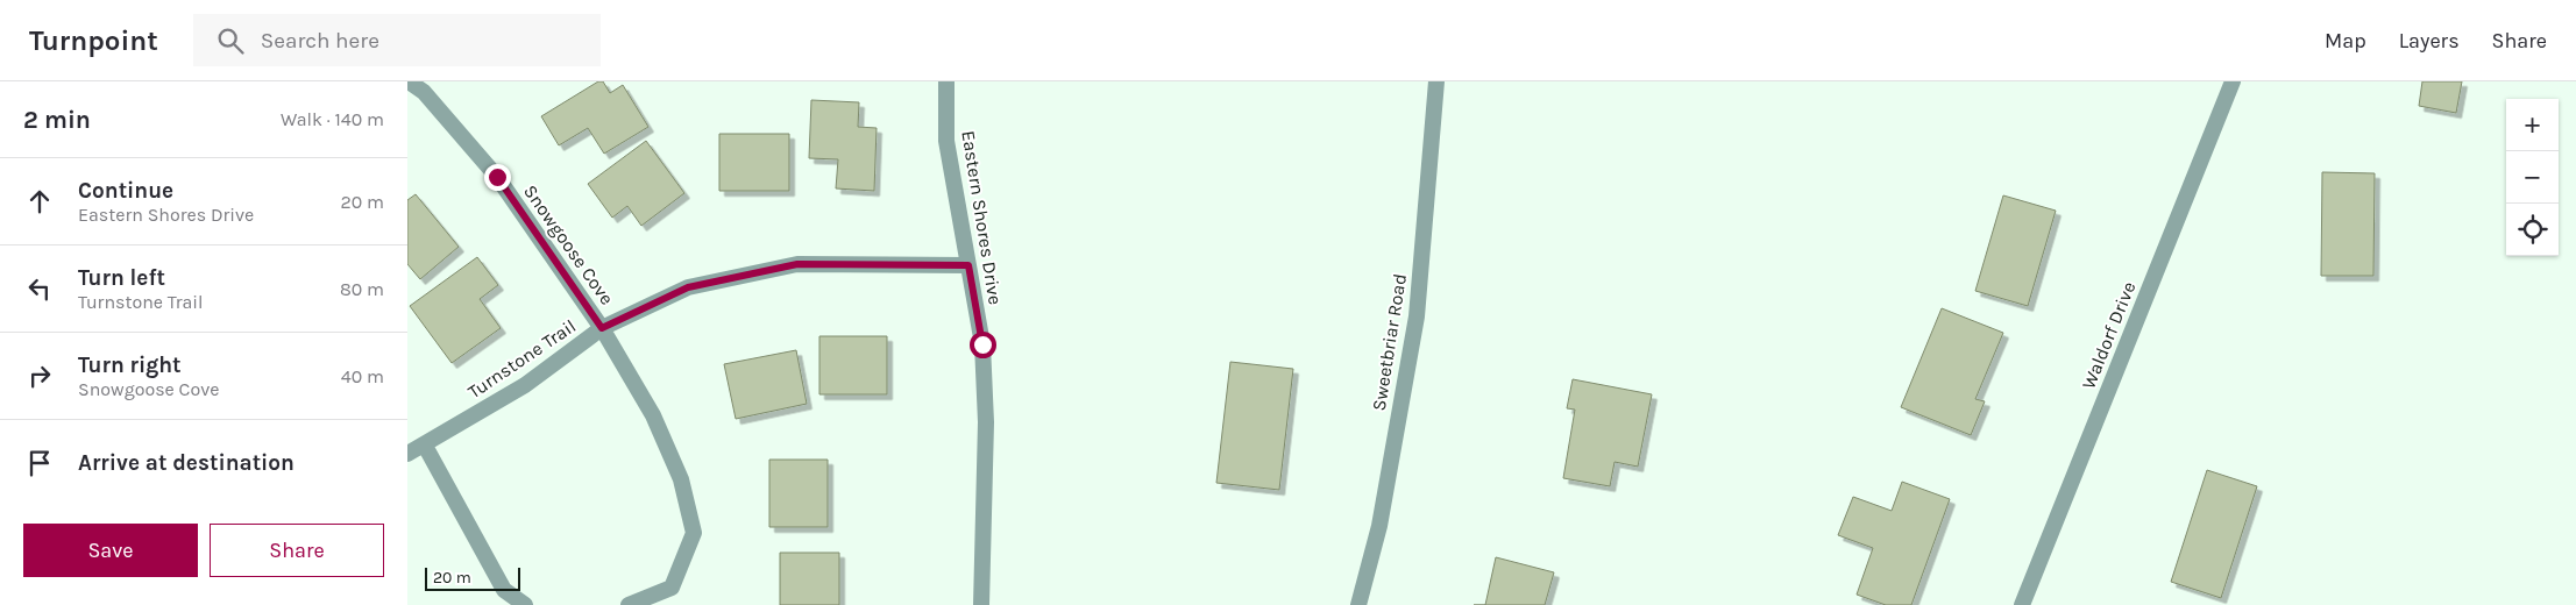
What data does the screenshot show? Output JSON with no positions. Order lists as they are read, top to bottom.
{
  "streets": {
    "street": [
      "Eastern Shores Drive",
      "Snowgoose Cove",
      "Waldorf Drive",
      "Sweetbriar Road",
      "Turnstone Trail"
    ]
  },
  "crossings": [
    ["Eastern Shores Drive", "Turnstone Trail"],
    ["Snowgoose Cove", "Turnstone Trail"]
  ],
  "scale_bar": "20 m",
  "page": {
    "header": "Turnpoint",
    "search": "Search here",
    "nav": ["Map", "Layers", "Share"],
    "heading": ["2 min", "Walk · 140 m"],
    "map_buttons": ["+", "−"],
    "list": [
      ["Continue", "Eastern Shores Drive", "20 m"],
      ["Turn left", "Turnstone Trail", "80 m"],
      ["Turn right", "Snowgoose Cove", "40 m"],
      "Arrive at destination"
    ],
    "buttons": ["Save", "Share"],
    "scale": "20 m"
  }
}
